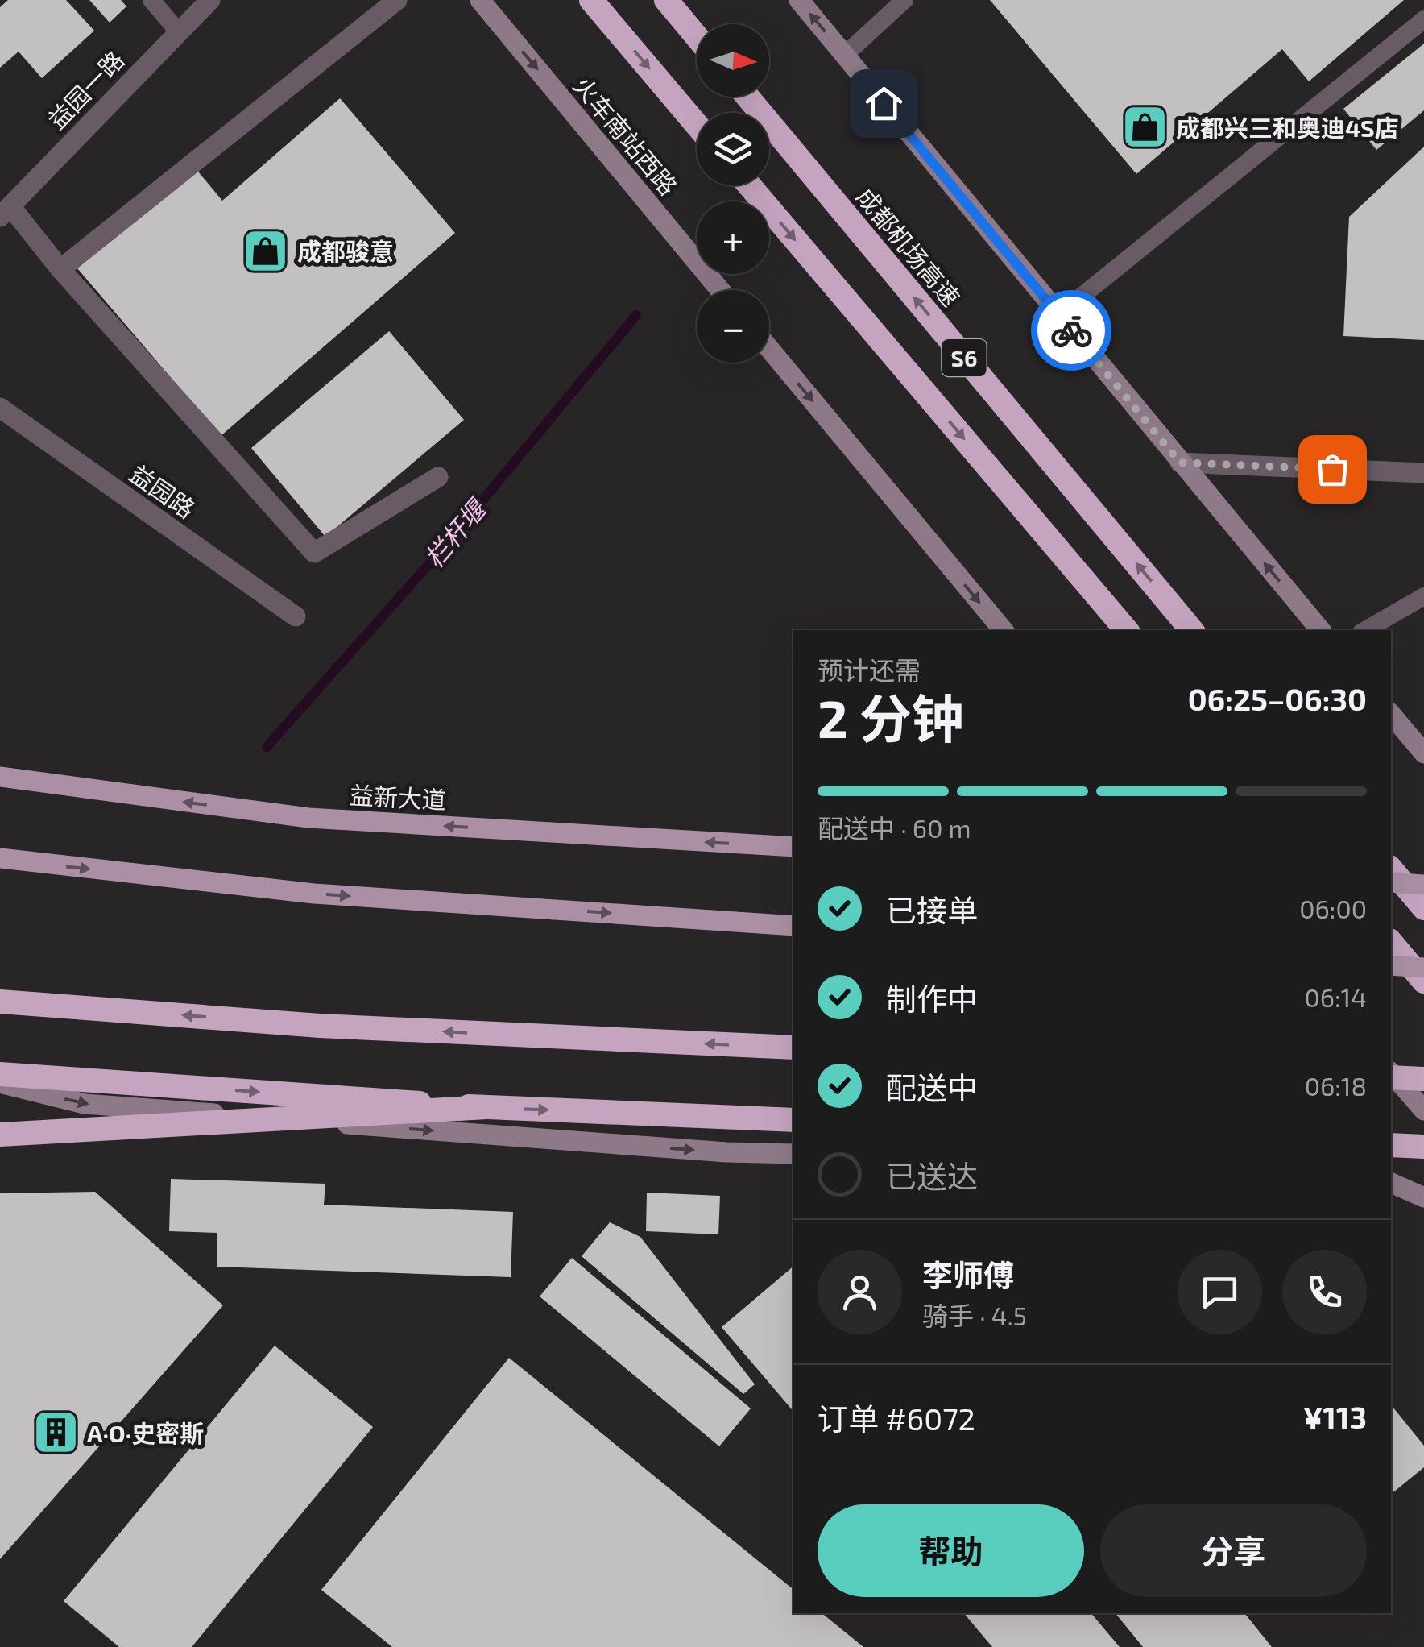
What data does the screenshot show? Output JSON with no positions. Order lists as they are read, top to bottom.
{
  "streets": {
    "highway": ["成都机场高速", "S6"],
    "main road": ["火车南站西路", "益新大道"],
    "street": ["益园一路", "益园路"]
  },
  "one_way": ["火车南站西路"],
  "water": ["栏杆堰"],
  "places": {
    "shop": ["成都兴三和奥迪4S店", "成都骏意"],
    "building": ["A·O·史密斯"]
  },
  "north": "right",
  "page": {
    "map_buttons": ["+", "−"],
    "heading": ["2 分钟", "预计还需", "06:25–06:30"],
    "panel": [
      "李师傅",
      "骑手 · 4.5",
      "订单 #6072",
      "¥113"
    ],
    "bar": "配送中 · 60 m",
    "list": [
      ["已接单", "06:00"],
      ["制作中", "06:14"],
      ["配送中", "06:18"],
      "已送达"
    ],
    "buttons": ["帮助", "分享"]
  }
}
